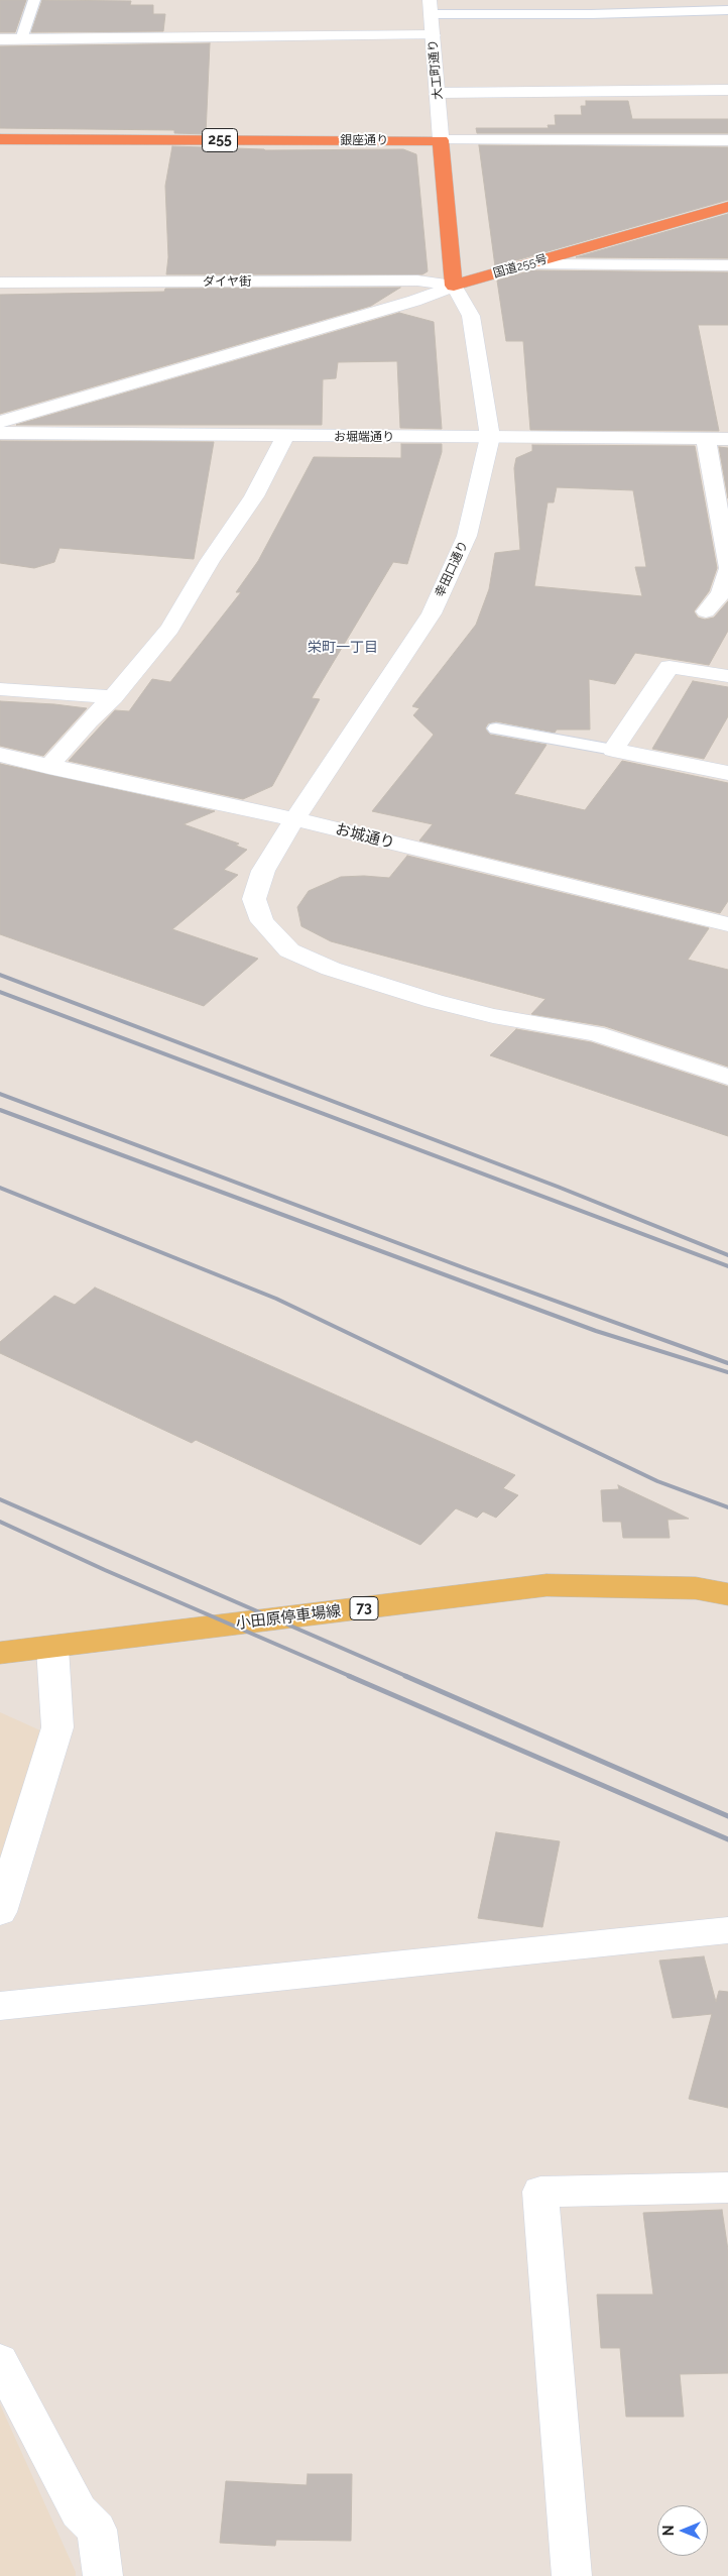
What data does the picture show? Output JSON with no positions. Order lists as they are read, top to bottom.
{
  "streets": {
    "highway": ["255", "銀座通り", "国道255号"],
    "main road": ["73", "小田原停車場線"],
    "street": [
      "大工町通り",
      "ダイヤ街",
      "お堀端通り",
      "幸田口通り",
      "お城通り"
    ]
  },
  "crossings": [
    ["大工町通り", "銀座通り"],
    ["国道255号", "ダイヤ街"],
    ["国道255号", "幸田口通り"],
    ["ダイヤ街", "幸田口通り"],
    ["お堀端通り", "幸田口通り"],
    ["幸田口通り", "お城通り"]
  ],
  "districts": ["栄町一丁目"],
  "north": "left"
}
